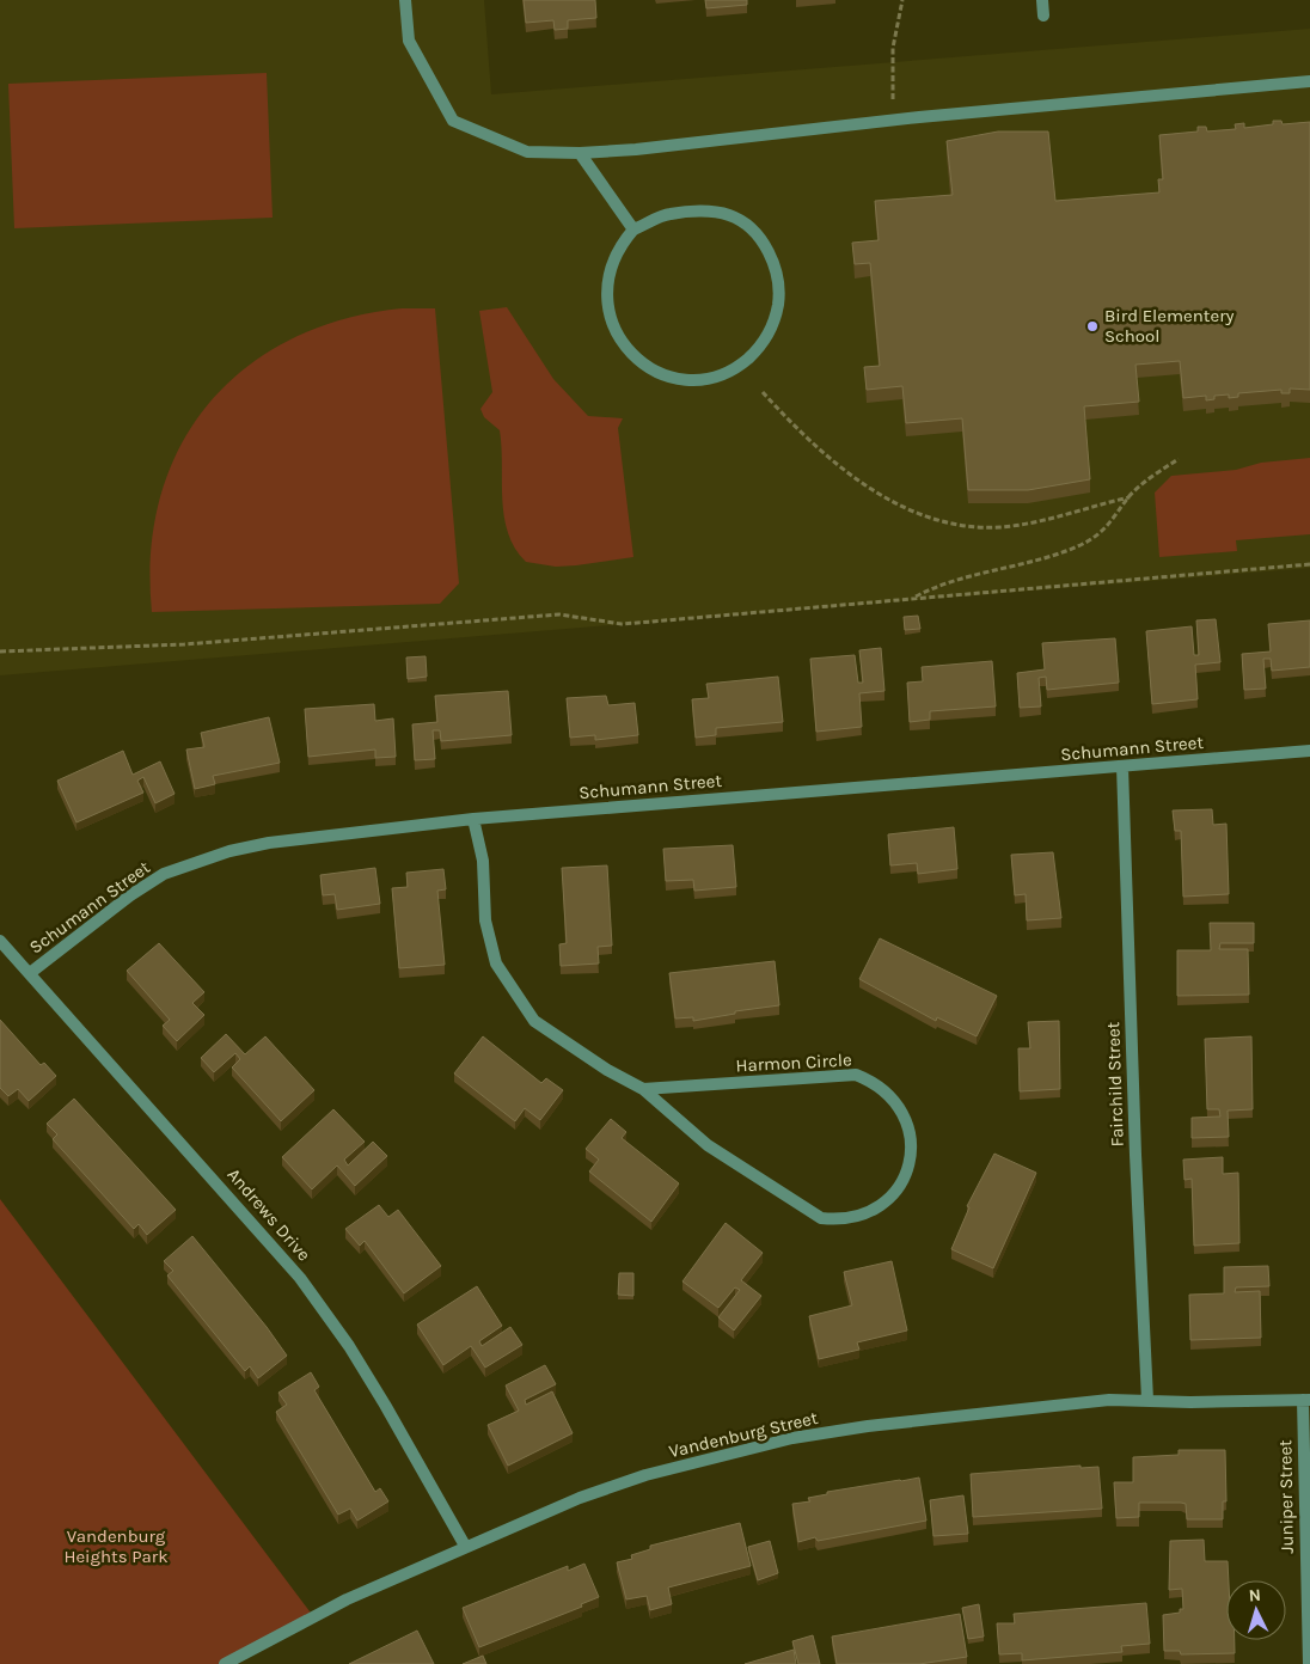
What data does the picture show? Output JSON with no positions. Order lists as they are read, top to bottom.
{
  "streets": {
    "street": [
      "Schumann Street",
      "Harmon Circle",
      "Fairchild Street",
      "Andrews Drive",
      "Vandenburg Street",
      "Juniper Street"
    ]
  },
  "crossings": [
    ["Schumann Street", "Harmon Circle"],
    ["Schumann Street", "Fairchild Street"],
    ["Schumann Street", "Andrews Drive"],
    ["Fairchild Street", "Vandenburg Street"],
    ["Andrews Drive", "Vandenburg Street"],
    ["Vandenburg Street", "Juniper Street"]
  ],
  "parks": ["Vandenburg Heights Park"],
  "places": ["Bird Elementery School"],
  "north": "top"
}
